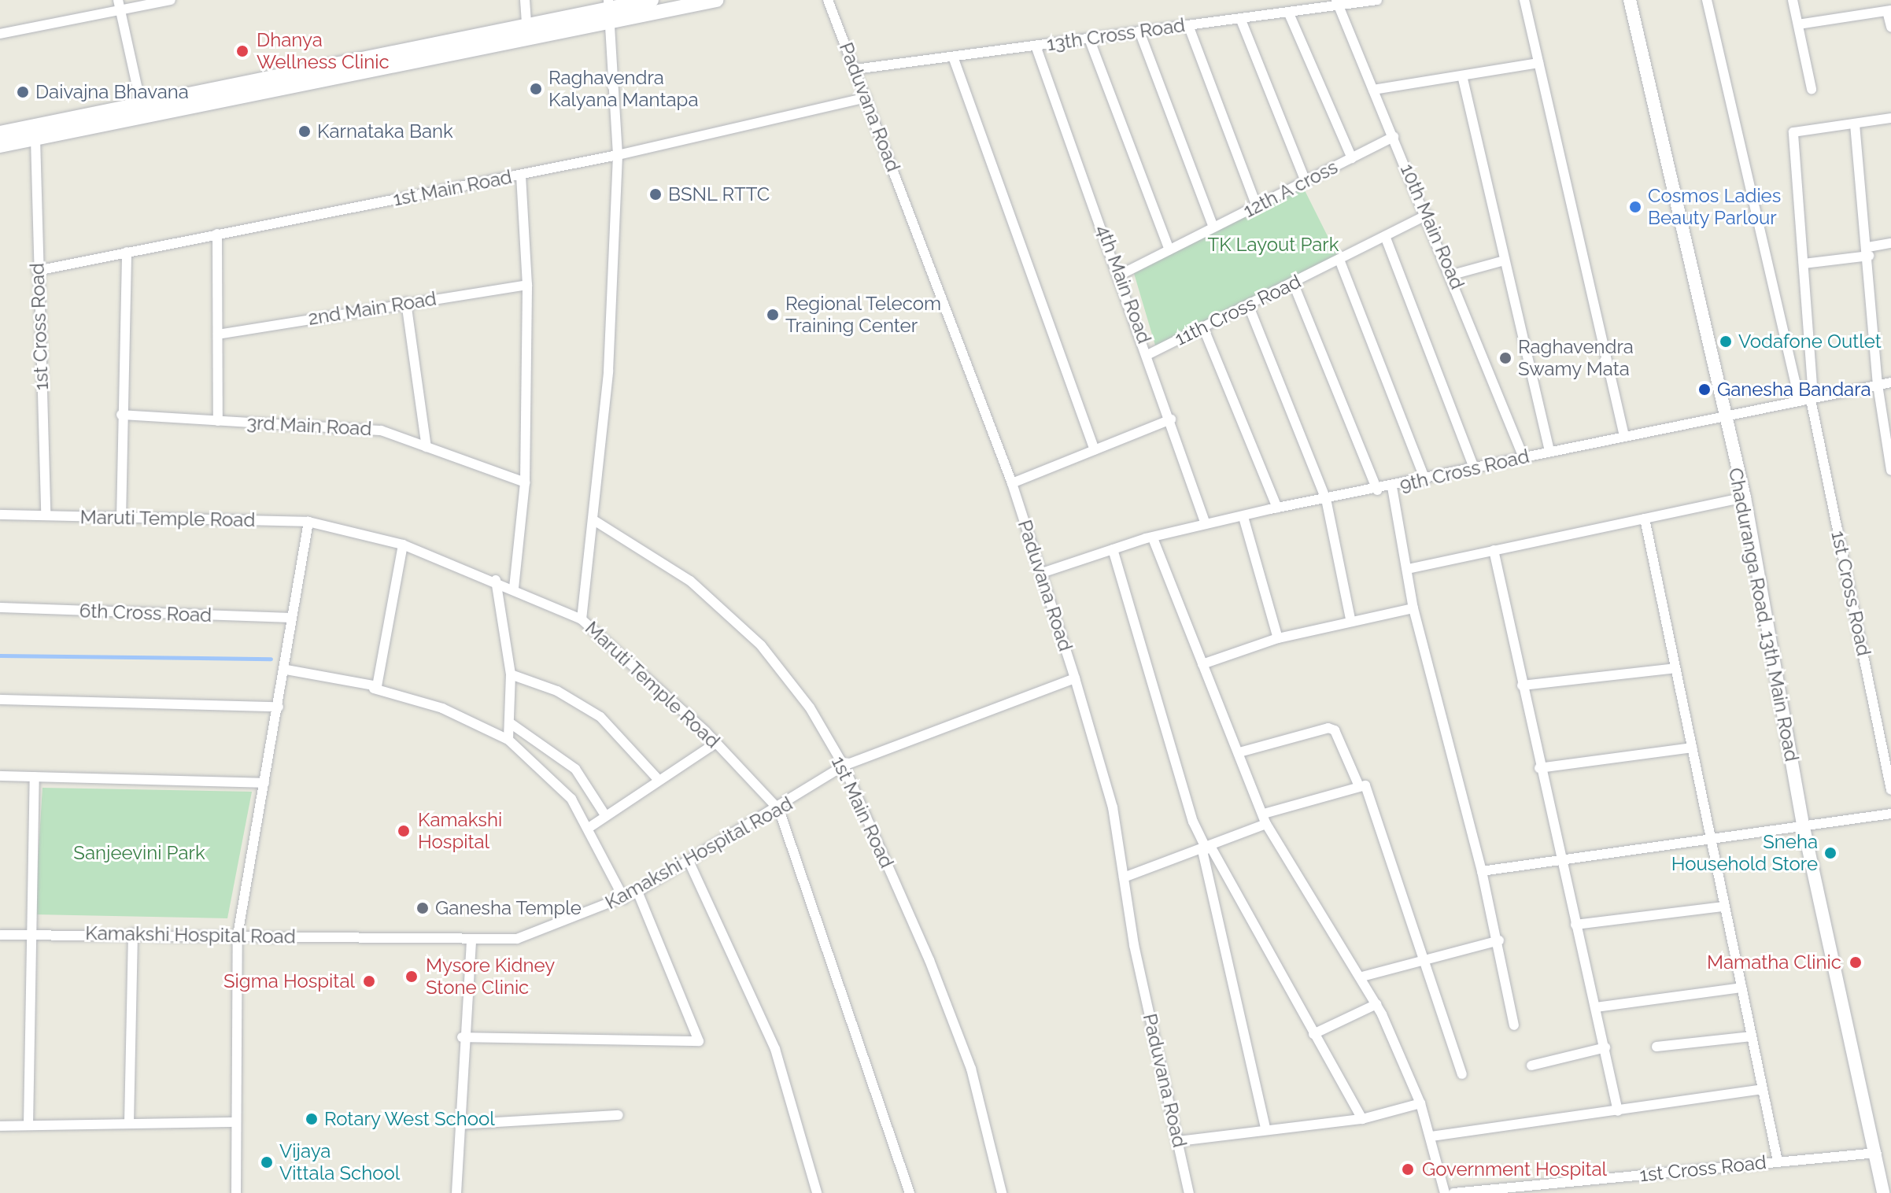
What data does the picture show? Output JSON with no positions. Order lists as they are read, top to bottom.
{
  "streets": {
    "street": [
      "13th Cross Road",
      "Paduvana Road",
      "1st Main Road",
      "12th A cross",
      "10th Main Road",
      "4th Main Road",
      "2nd Main Road",
      "11th Cross Road",
      "1st Cross Road",
      "3rd Main Road",
      "9th Cross Road",
      "Maruti Temple Road",
      "6th Cross Road",
      "Chaduranga Road, 13th Main Road",
      "Kamakshi Hospital Road"
    ]
  },
  "crossings": [
    ["13th Cross Road", "Paduvana Road"],
    ["13th Cross Road", "10th Main Road"],
    ["13th Cross Road", "4th Main Road"],
    ["Paduvana Road", "1st Main Road"],
    ["Paduvana Road", "9th Cross Road"],
    ["Paduvana Road", "Kamakshi Hospital Road"],
    ["1st Main Road", "1st Cross Road"],
    ["1st Main Road", "Kamakshi Hospital Road"],
    ["12th A cross", "10th Main Road"],
    ["12th A cross", "4th Main Road"],
    ["10th Main Road", "11th Cross Road"],
    ["10th Main Road", "9th Cross Road"],
    ["4th Main Road", "11th Cross Road"],
    ["4th Main Road", "9th Cross Road"],
    ["1st Cross Road", "9th Cross Road"],
    ["1st Cross Road", "Maruti Temple Road"],
    ["1st Cross Road", "Chaduranga Road, 13th Main Road"],
    ["9th Cross Road", "Chaduranga Road, 13th Main Road"],
    ["Maruti Temple Road", "Kamakshi Hospital Road"]
  ],
  "parks": ["TK Layout Park", "Sanjeevini Park"],
  "places": [
    "Dhanya Wellness Clinic",
    "Raghavendra Kalyana Mantapa",
    "Daivajna Bhavana",
    "Karnataka Bank",
    "BSNL RTTC",
    "Cosmos Ladies Beauty Parlour",
    "Regional Telecom Training Center",
    "Vodafone Outlet",
    "Raghavendra Swamy Mata",
    "Ganesha Bandara",
    "Kamakshi Hospital",
    "Sneha Household Store",
    "Ganesha Temple",
    "Mamatha Clinic",
    "Mysore Kidney Stone Clinic",
    "Sigma Hospital",
    "Rotary West School",
    "Vijaya Vittala School",
    "Government Hospital"
  ]
}
